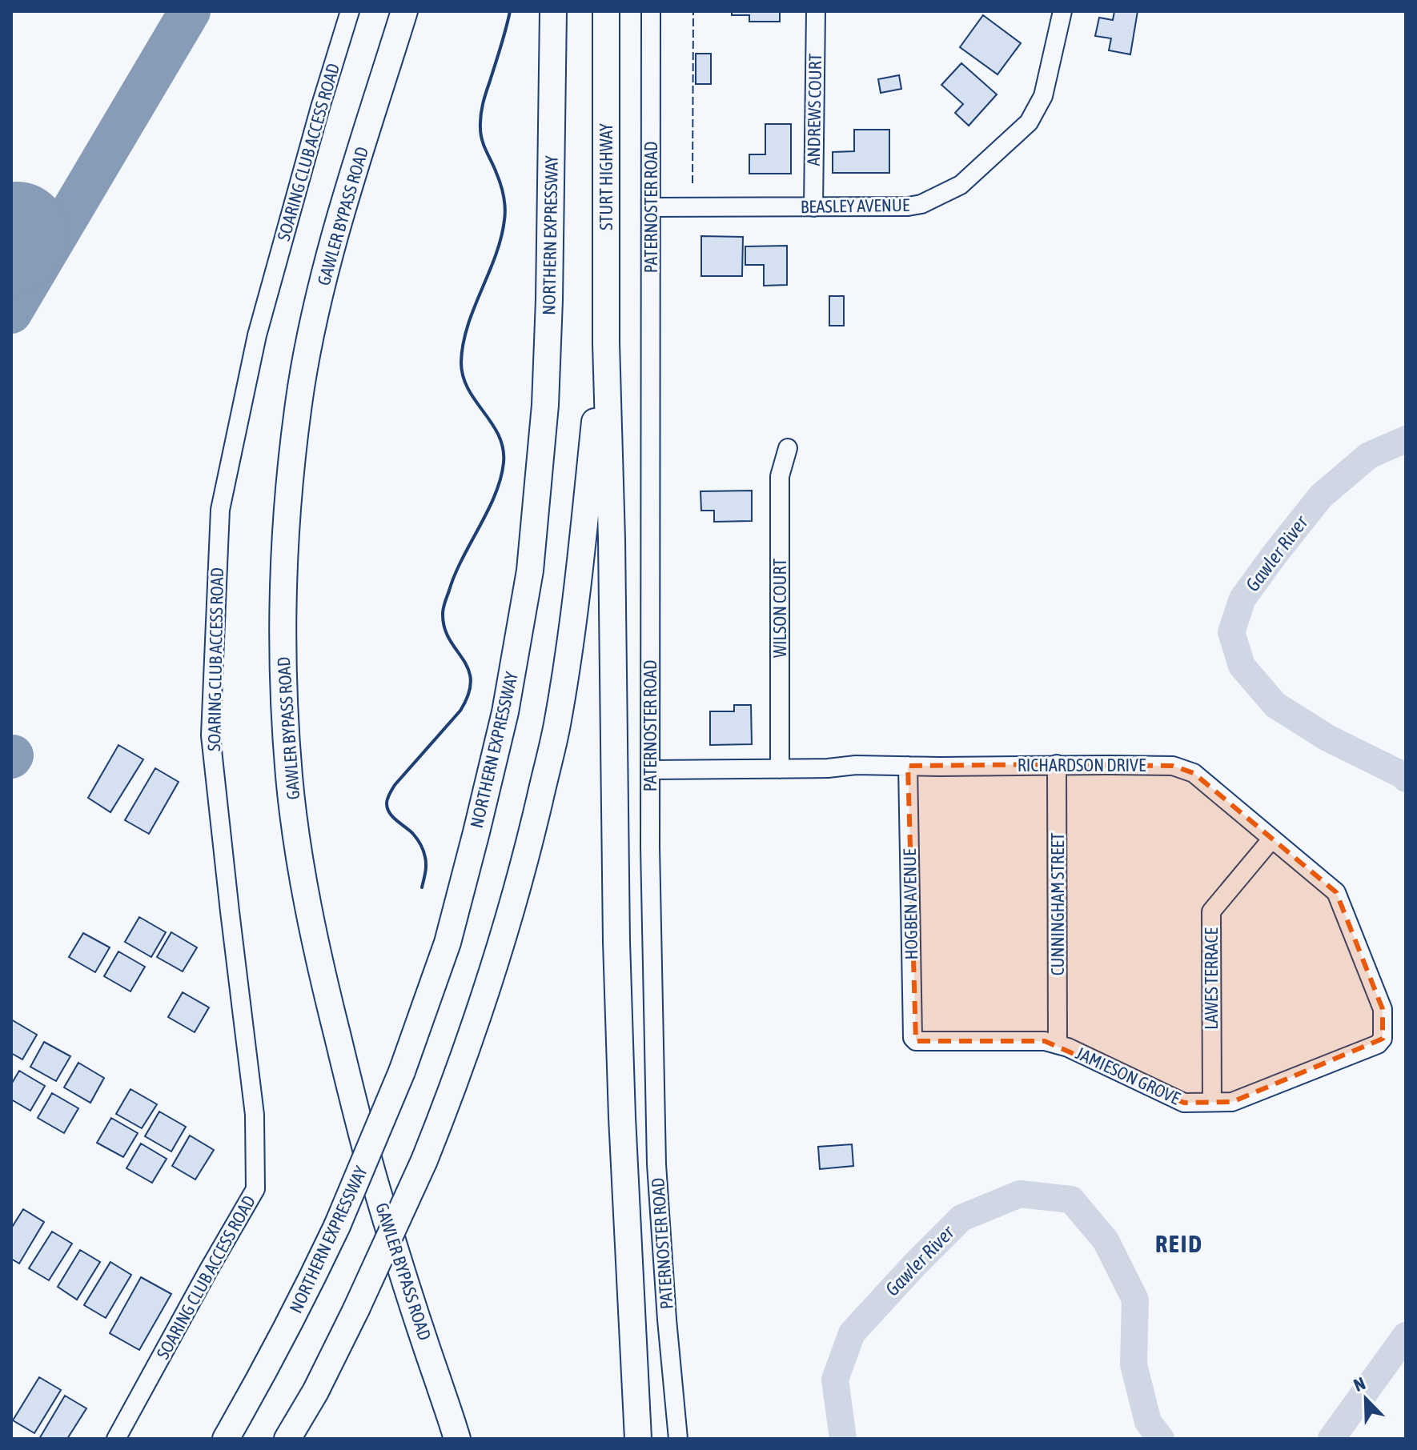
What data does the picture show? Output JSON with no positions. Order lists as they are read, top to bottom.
{
  "streets": {
    "highway": ["STURT HIGHWAY", "GAWLER BYPASS ROAD", "NORTHERN EXPRESSWAY"],
    "street": [
      "ANDREWS COURT",
      "SOARING CLUB ACCESS ROAD",
      "BEASLEY AVENUE",
      "PATERNOSTER ROAD",
      "WILSON COURT",
      "RICHARDSON DRIVE",
      "HOGBEN AVENUE",
      "CUNNINGHAM STREET",
      "LAWES TERRACE",
      "JAMIESON GROVE"
    ]
  },
  "crossings": [
    ["ANDREWS COURT", "BEASLEY AVENUE"],
    ["BEASLEY AVENUE", "PATERNOSTER ROAD"],
    ["PATERNOSTER ROAD", "RICHARDSON DRIVE"],
    ["WILSON COURT", "RICHARDSON DRIVE"],
    ["RICHARDSON DRIVE", "HOGBEN AVENUE"],
    ["RICHARDSON DRIVE", "CUNNINGHAM STREET"],
    ["RICHARDSON DRIVE", "LAWES TERRACE"],
    ["RICHARDSON DRIVE", "JAMIESON GROVE"],
    ["HOGBEN AVENUE", "JAMIESON GROVE"],
    ["CUNNINGHAM STREET", "JAMIESON GROVE"],
    ["LAWES TERRACE", "JAMIESON GROVE"]
  ],
  "districts": ["REID"],
  "water": ["Gawler River"],
  "north": "top left"
}
